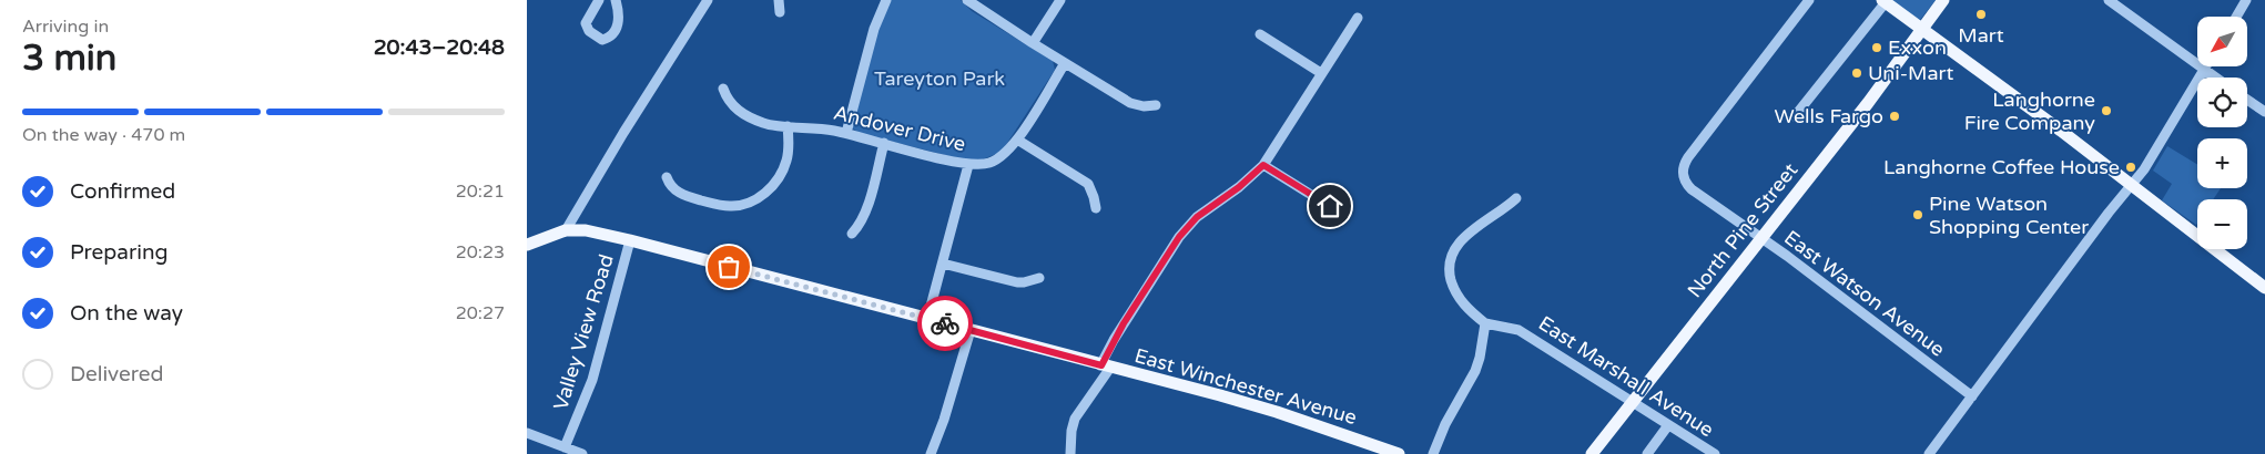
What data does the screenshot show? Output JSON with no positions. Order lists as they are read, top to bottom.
{
  "streets": {
    "main road": ["North Pine Street", "East Winchester Avenue"],
    "street": [
      "Andover Drive",
      "East Watson Avenue",
      "Valley View Road",
      "East Marshall Avenue"
    ]
  },
  "crossings": [
    ["North Pine Street", "East Watson Avenue"],
    ["North Pine Street", "East Marshall Avenue"],
    ["Valley View Road", "East Winchester Avenue"]
  ],
  "parks": ["Tareyton Park"],
  "places": [
    "Mart",
    "Exxon",
    "Uni-Mart",
    "Langhorne Fire Company",
    "Wells Fargo",
    "Langhorne Coffee House",
    "Pine Watson Shopping Center"
  ],
  "north": "bottom left",
  "page": {
    "heading": ["3 min", "Arriving in", "20:43–20:48"],
    "map_buttons": ["+", "−"],
    "bar": "On the way · 470 m",
    "list": [
      ["Confirmed", "20:21"],
      ["Preparing", "20:23"],
      ["On the way", "20:27"],
      "Delivered"
    ]
  }
}
